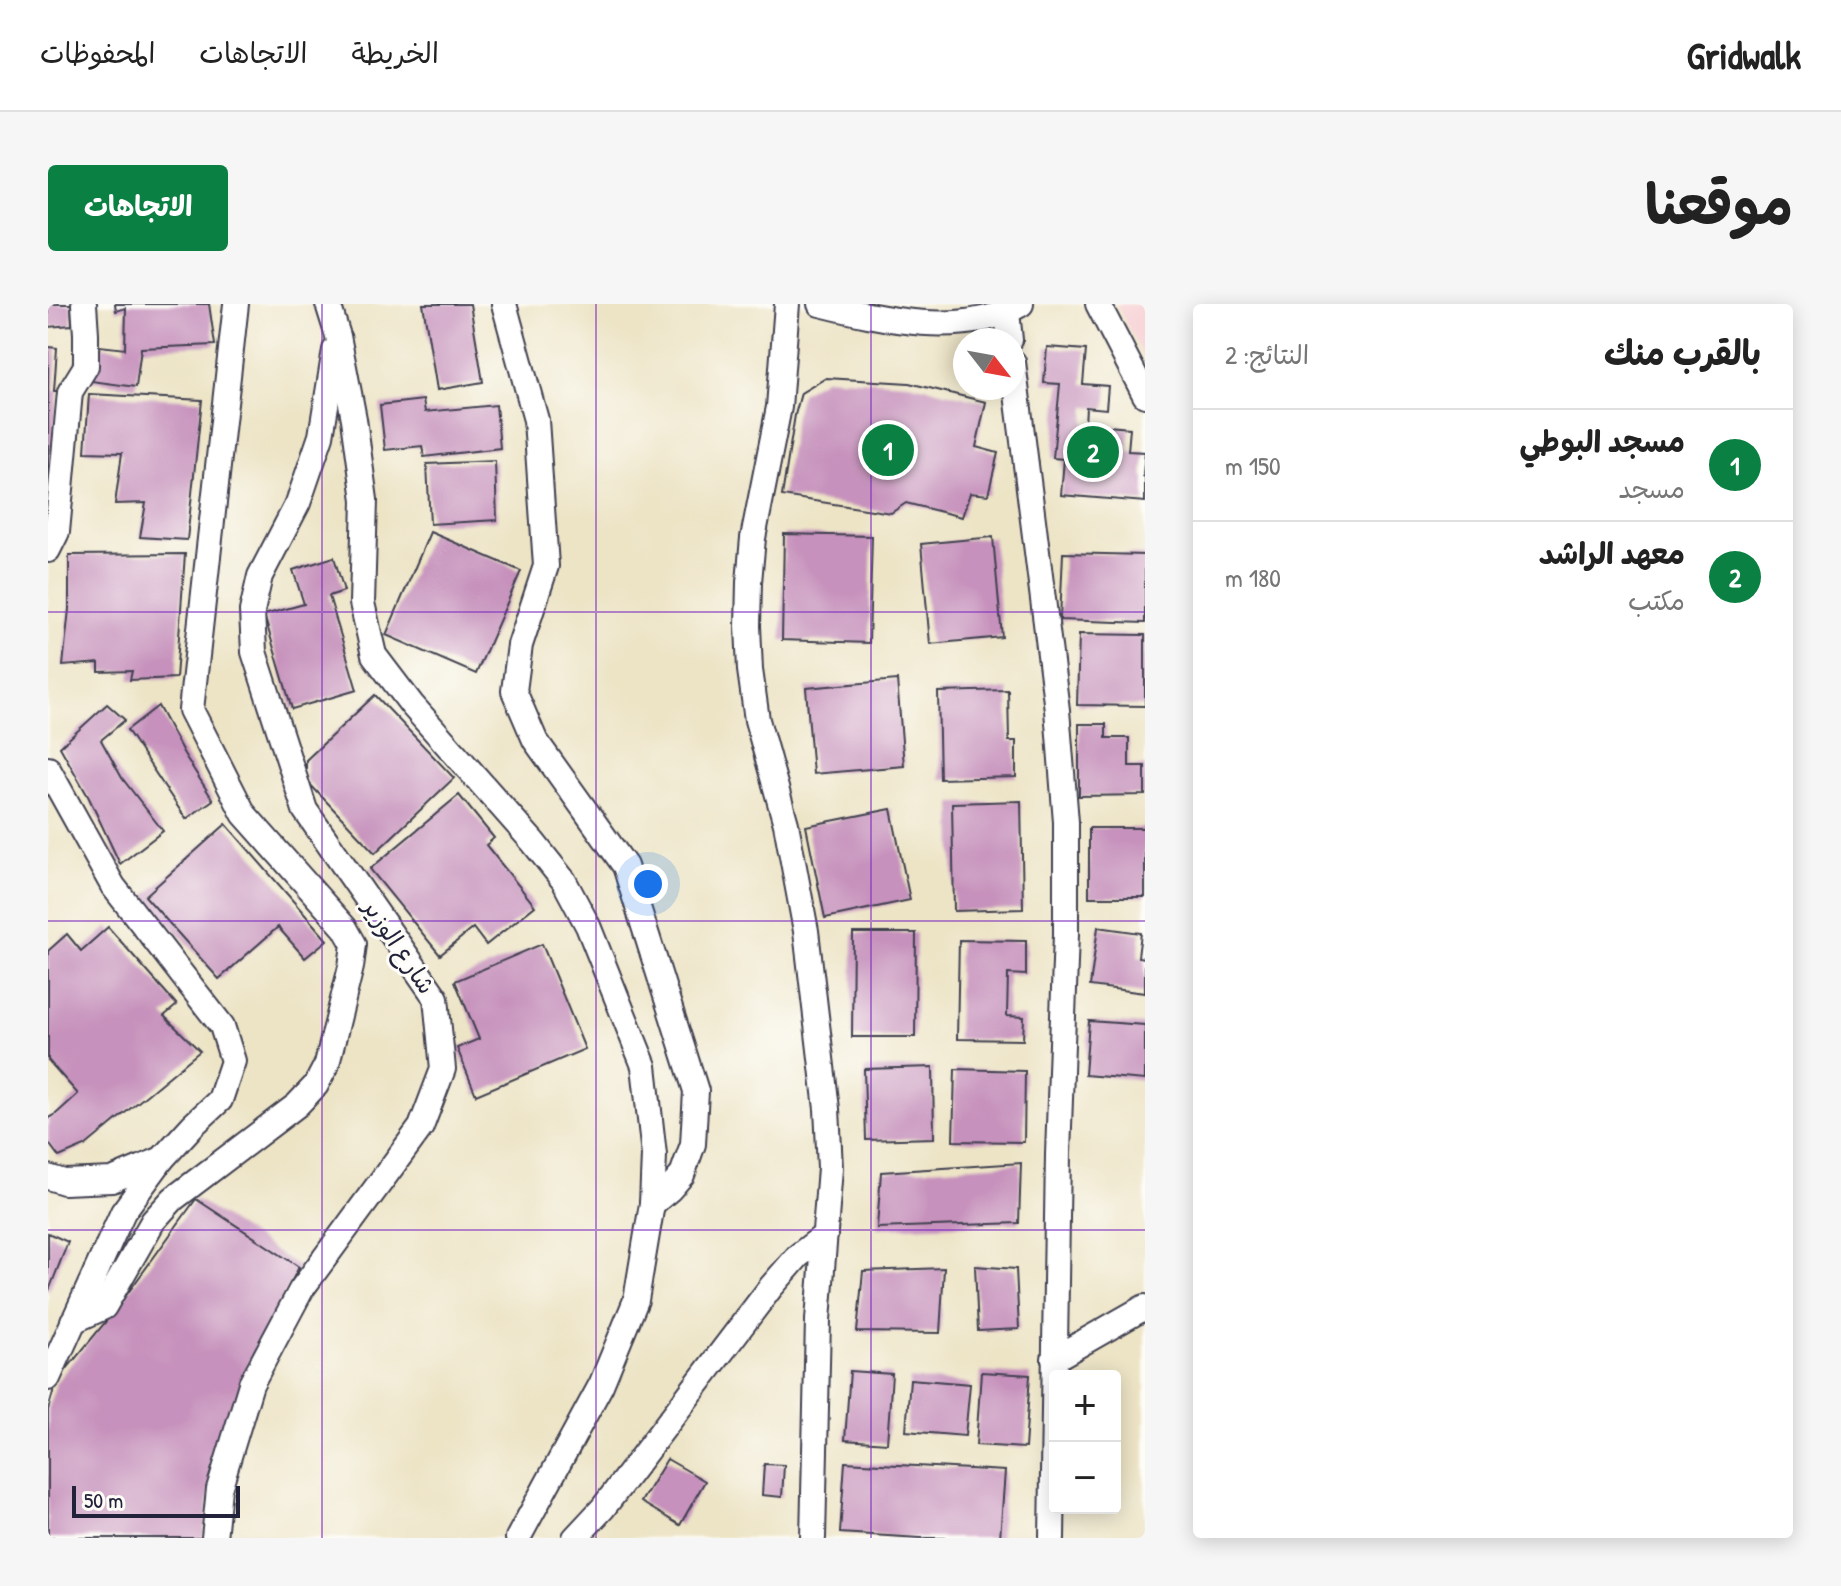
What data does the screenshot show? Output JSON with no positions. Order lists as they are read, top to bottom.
{
  "streets": {
    "street": ["شارع الوزير"]
  },
  "scale_bar": "50 m",
  "north": "bottom right",
  "page": {
    "header": "Gridwalk",
    "nav": ["الخريطة", "الاتجاهات", "المحفوظات"],
    "title": "موقعنا",
    "buttons": "الاتجاهات",
    "heading": ["بالقرب منك", "النتائج: 2"],
    "list": [
      {
        "mark": "1",
        "name": "مسجد البوطي",
        "note": "مسجد",
        "value": "150 m"
      },
      {
        "mark": "2",
        "name": "معهد الراشد",
        "note": "مكتب",
        "value": "180 m"
      }
    ],
    "pins": ["1", "2"],
    "map_buttons": ["+", "−"],
    "scale": "50 m"
  }
}
